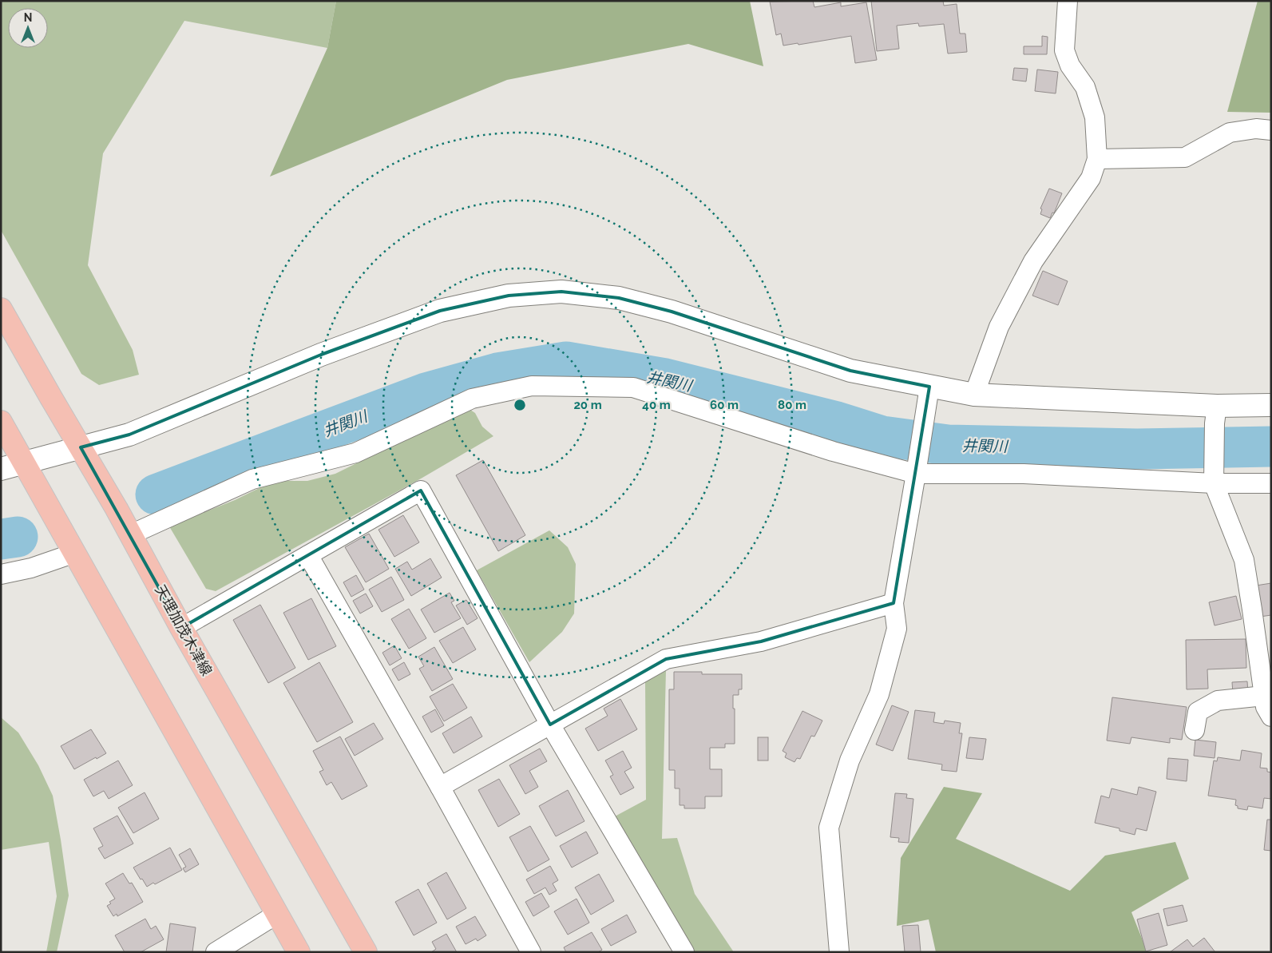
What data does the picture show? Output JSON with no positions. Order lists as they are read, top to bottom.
{
  "streets": {
    "main road": ["天理加茂木津線"]
  },
  "water": ["井関川"],
  "north": "top",
  "rings": [
    "20 m",
    "40 m",
    "60 m",
    "80 m"
  ]
}
